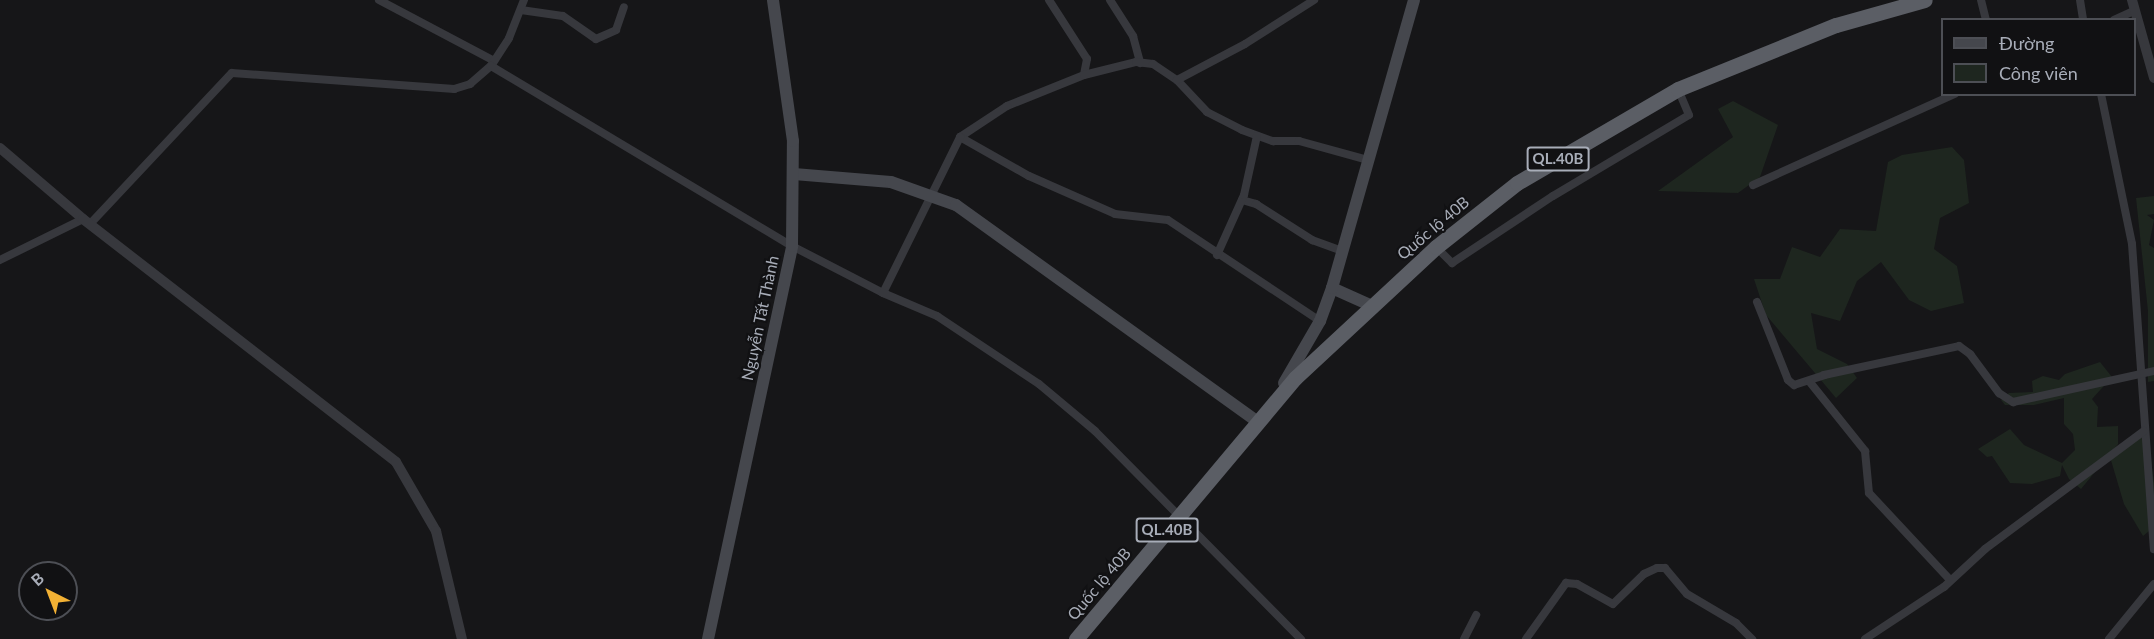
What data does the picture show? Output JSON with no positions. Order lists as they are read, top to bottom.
{
  "streets": {
    "highway": ["QL.40B", "Quốc lộ 40B"],
    "main road": ["Nguyễn Tất Thành"]
  },
  "legend": ["Đường", "Công viên"],
  "north": "top left"
}
